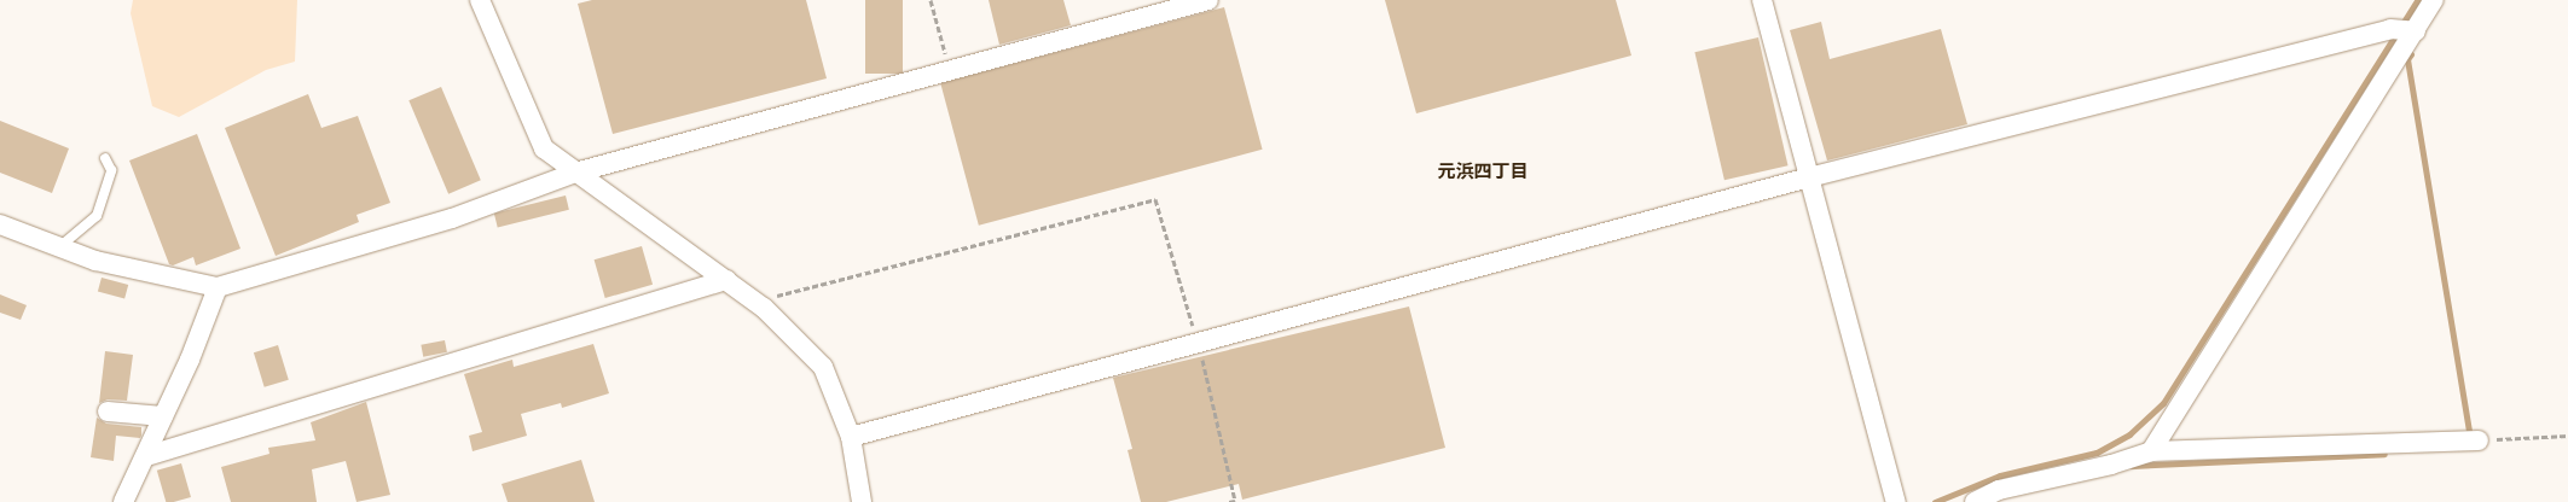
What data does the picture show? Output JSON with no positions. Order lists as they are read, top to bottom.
{
  "districts": ["元浜四丁目"]
}
